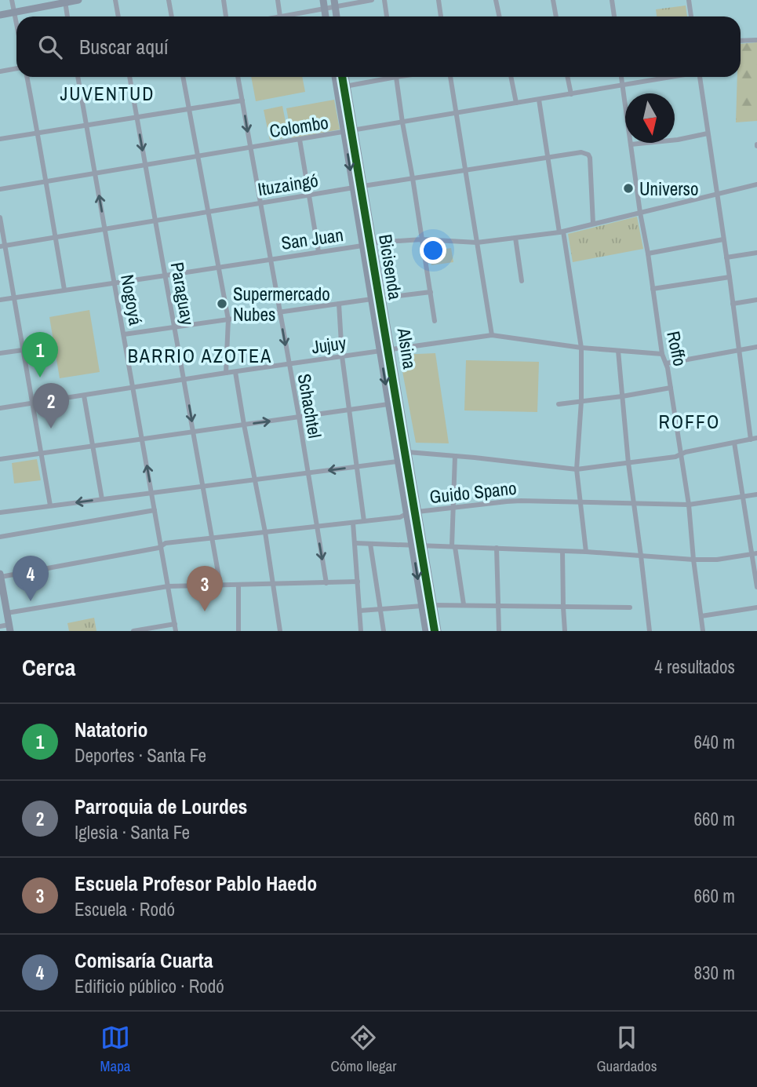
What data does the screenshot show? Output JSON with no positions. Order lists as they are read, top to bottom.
{
  "streets": {
    "main road": ["Alsina"],
    "street": [
      "Colombo",
      "Ituzaingó",
      "San Juan",
      "Paraguay",
      "Nogoyá",
      "Jujuy",
      "Roffo",
      "Schachtel",
      "Guido Spano"
    ],
    "cycle path": ["Bicisenda"]
  },
  "crossings": [
    ["Colombo", "Paraguay"],
    ["Colombo", "Nogoyá"],
    ["Colombo", "Alsina"],
    ["Colombo", "Roffo"],
    ["Colombo", "Schachtel"],
    ["Ituzaingó", "San Juan"],
    ["Ituzaingó", "Paraguay"],
    ["Ituzaingó", "Nogoyá"],
    ["Ituzaingó", "Alsina"],
    ["Ituzaingó", "Schachtel"],
    ["San Juan", "Paraguay"],
    ["San Juan", "Nogoyá"],
    ["San Juan", "Alsina"],
    ["San Juan", "Roffo"],
    ["San Juan", "Schachtel"],
    ["Paraguay", "Jujuy"],
    ["Paraguay", "Guido Spano"],
    ["Nogoyá", "Jujuy"],
    ["Nogoyá", "Guido Spano"],
    ["Jujuy", "Alsina"],
    ["Jujuy", "Roffo"],
    ["Jujuy", "Schachtel"],
    ["Alsina", "Guido Spano"],
    ["Roffo", "Guido Spano"],
    ["Schachtel", "Guido Spano"]
  ],
  "districts": ["JUVENTUD", "BARRIO AZOTEA", "ROFFO"],
  "places": ["Universo", "Supermercado Nubes"],
  "north": "bottom",
  "page": {
    "search": "Buscar aquí",
    "pins": [
      "1",
      "2",
      "4",
      "3"
    ],
    "heading": ["Cerca", "4 resultados"],
    "list": [
      {
        "mark": "1",
        "name": "Natatorio",
        "note": "Deportes · Santa Fe",
        "value": "640 m"
      },
      {
        "mark": "2",
        "name": "Parroquia de Lourdes",
        "note": "Iglesia · Santa Fe",
        "value": "660 m"
      },
      {
        "mark": "3",
        "name": "Escuela Profesor Pablo Haedo",
        "note": "Escuela · Rodó",
        "value": "660 m"
      },
      {
        "mark": "4",
        "name": "Comisaría Cuarta",
        "note": "Edificio público · Rodó",
        "value": "830 m"
      }
    ],
    "nav": ["Mapa", "Cómo llegar", "Guardados"]
  }
}
